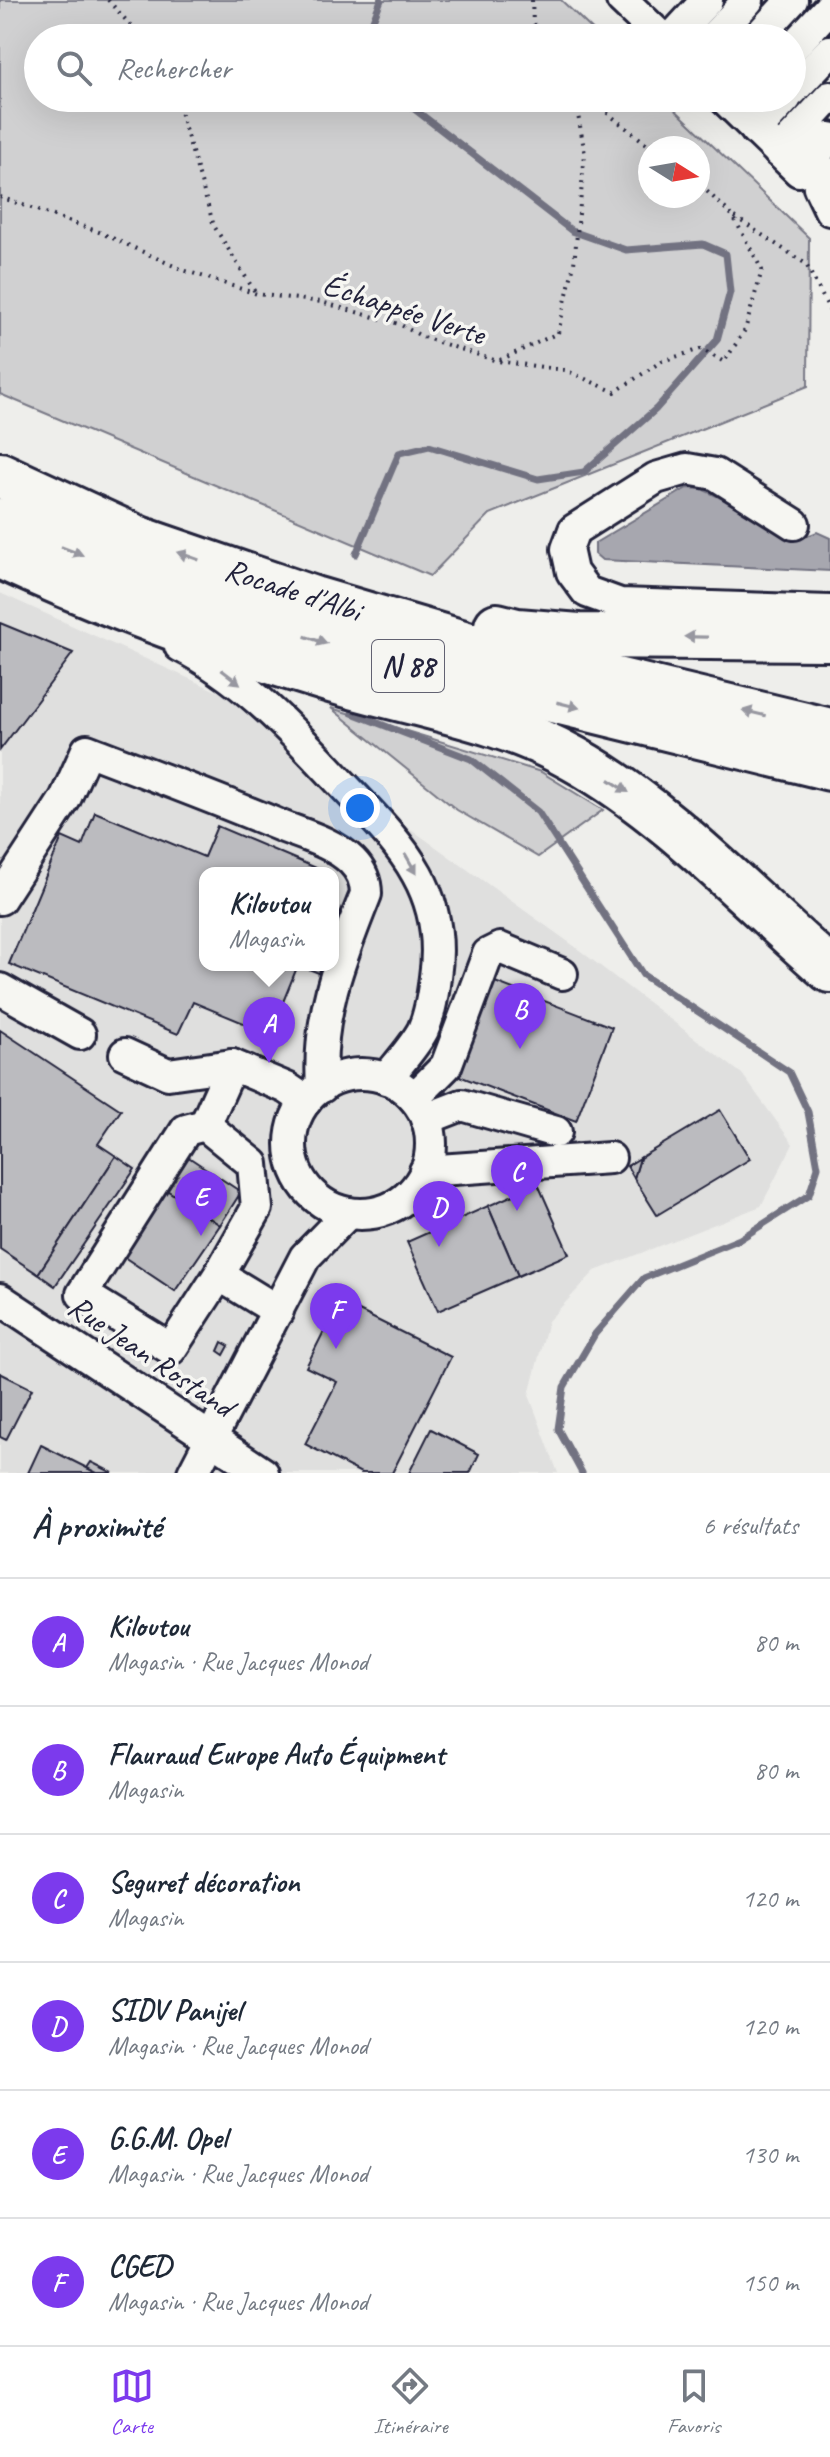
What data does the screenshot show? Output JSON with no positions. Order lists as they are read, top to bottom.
{
  "streets": {
    "highway": ["Rocade d'Albi", "N 88"],
    "street": ["Rue Jean Rostand"],
    "path": ["Échappée Verte"]
  },
  "north": "right",
  "page": {
    "search": "Rechercher",
    "popup": ["Kiloutou", "Magasin"],
    "pins": [
      "B",
      "A",
      "C",
      "E",
      "D",
      "F"
    ],
    "heading": ["À proximité", "6 résultats"],
    "list": [
      {
        "mark": "A",
        "name": "Kiloutou",
        "note": "Magasin · Rue Jacques Monod",
        "value": "80 m"
      },
      {
        "mark": "B",
        "name": "Flauraud Europe Auto Équipment",
        "note": "Magasin",
        "value": "80 m"
      },
      {
        "mark": "C",
        "name": "Seguret décoration",
        "note": "Magasin",
        "value": "120 m"
      },
      {
        "mark": "D",
        "name": "SIDV Panijel",
        "note": "Magasin · Rue Jacques Monod",
        "value": "120 m"
      },
      {
        "mark": "E",
        "name": "G.G.M. Opel",
        "note": "Magasin · Rue Jacques Monod",
        "value": "130 m"
      },
      {
        "mark": "F",
        "name": "CGED",
        "note": "Magasin · Rue Jacques Monod",
        "value": "150 m"
      }
    ],
    "nav": ["Carte", "Itinéraire", "Favoris"]
  }
}
